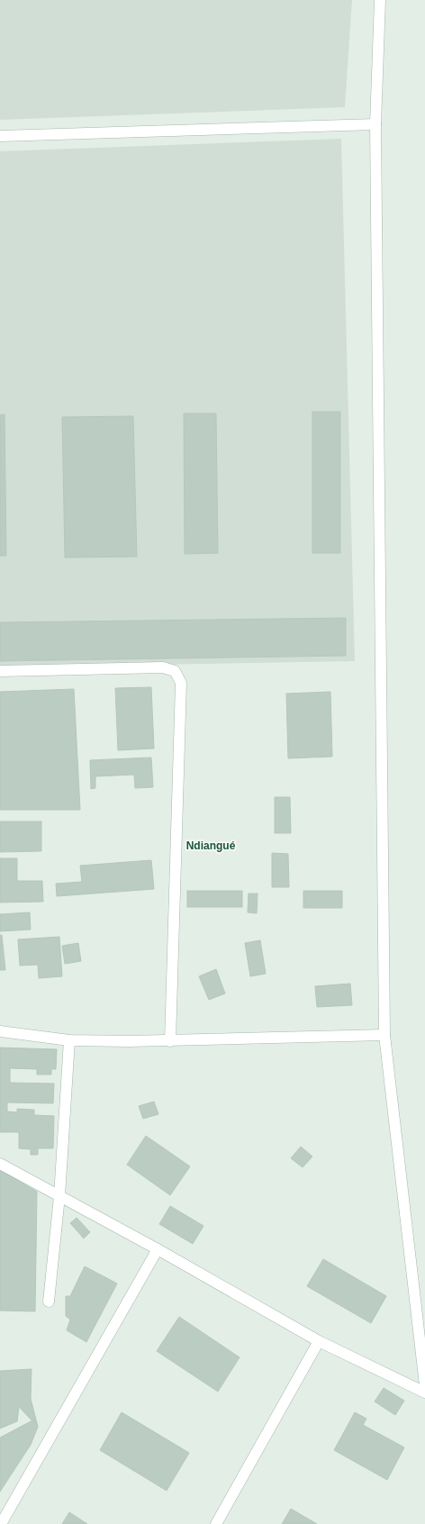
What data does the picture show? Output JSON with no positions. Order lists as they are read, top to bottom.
{
  "districts": ["Ndiangué"]
}
